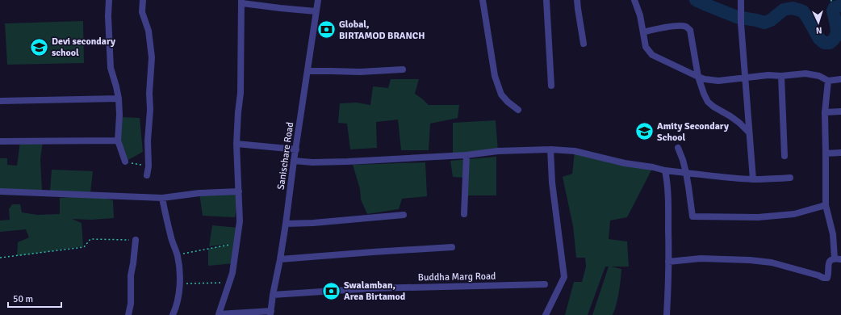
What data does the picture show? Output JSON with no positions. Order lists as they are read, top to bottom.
{
  "streets": {
    "street": ["Sanischare Road", "Buddha Marg Road"]
  },
  "crossings": [
    ["Sanischare Road", "Buddha Marg Road"]
  ],
  "places": {
    "bank": ["Global, BIRTAMOD BRANCH", "Swalamban, Area Birtamod"],
    "school or university": ["Devi secondary school", "Amity Secondary School"]
  },
  "scale_bar": "50 m",
  "north": "bottom"
}
